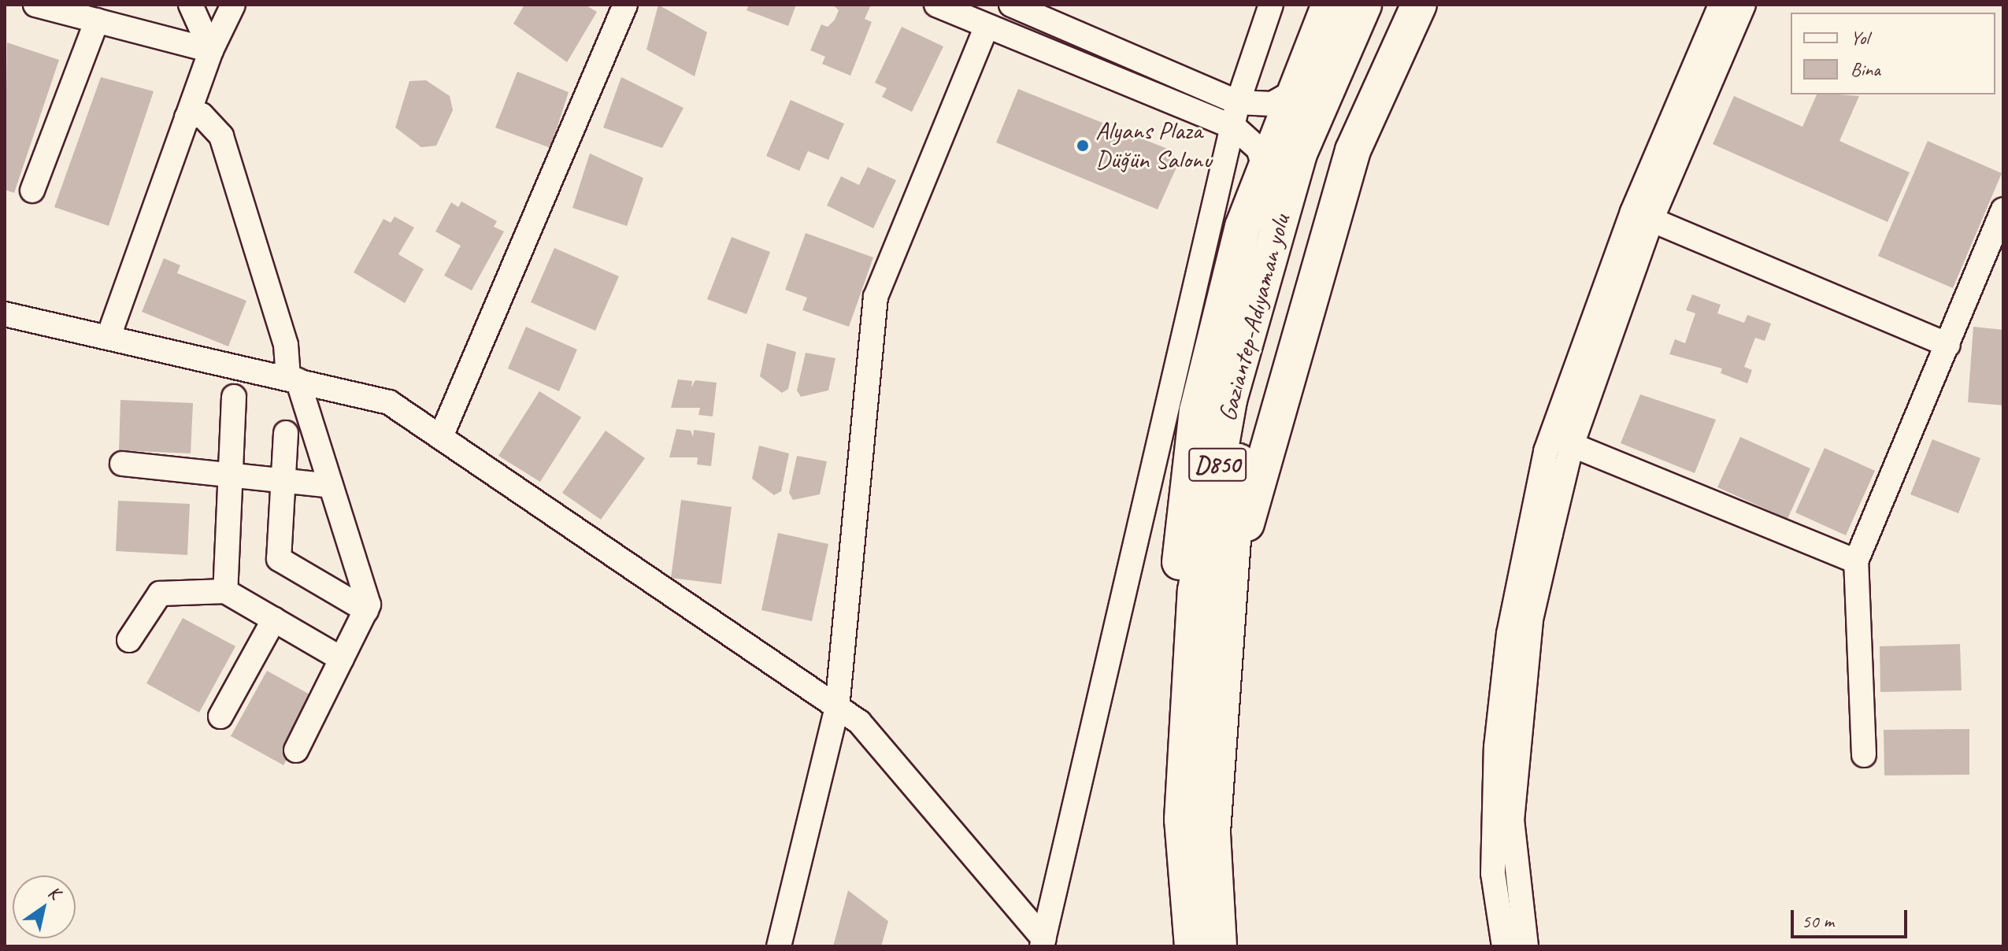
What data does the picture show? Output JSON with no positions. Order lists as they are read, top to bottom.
{
  "streets": {
    "highway": ["Gaziantep-Adıyaman yolu", "D850"]
  },
  "places": ["Alyans Plaza Düğün Salonu"],
  "legend": ["Yol", "Bina"],
  "scale_bar": "50 m",
  "north": "top right"
}
